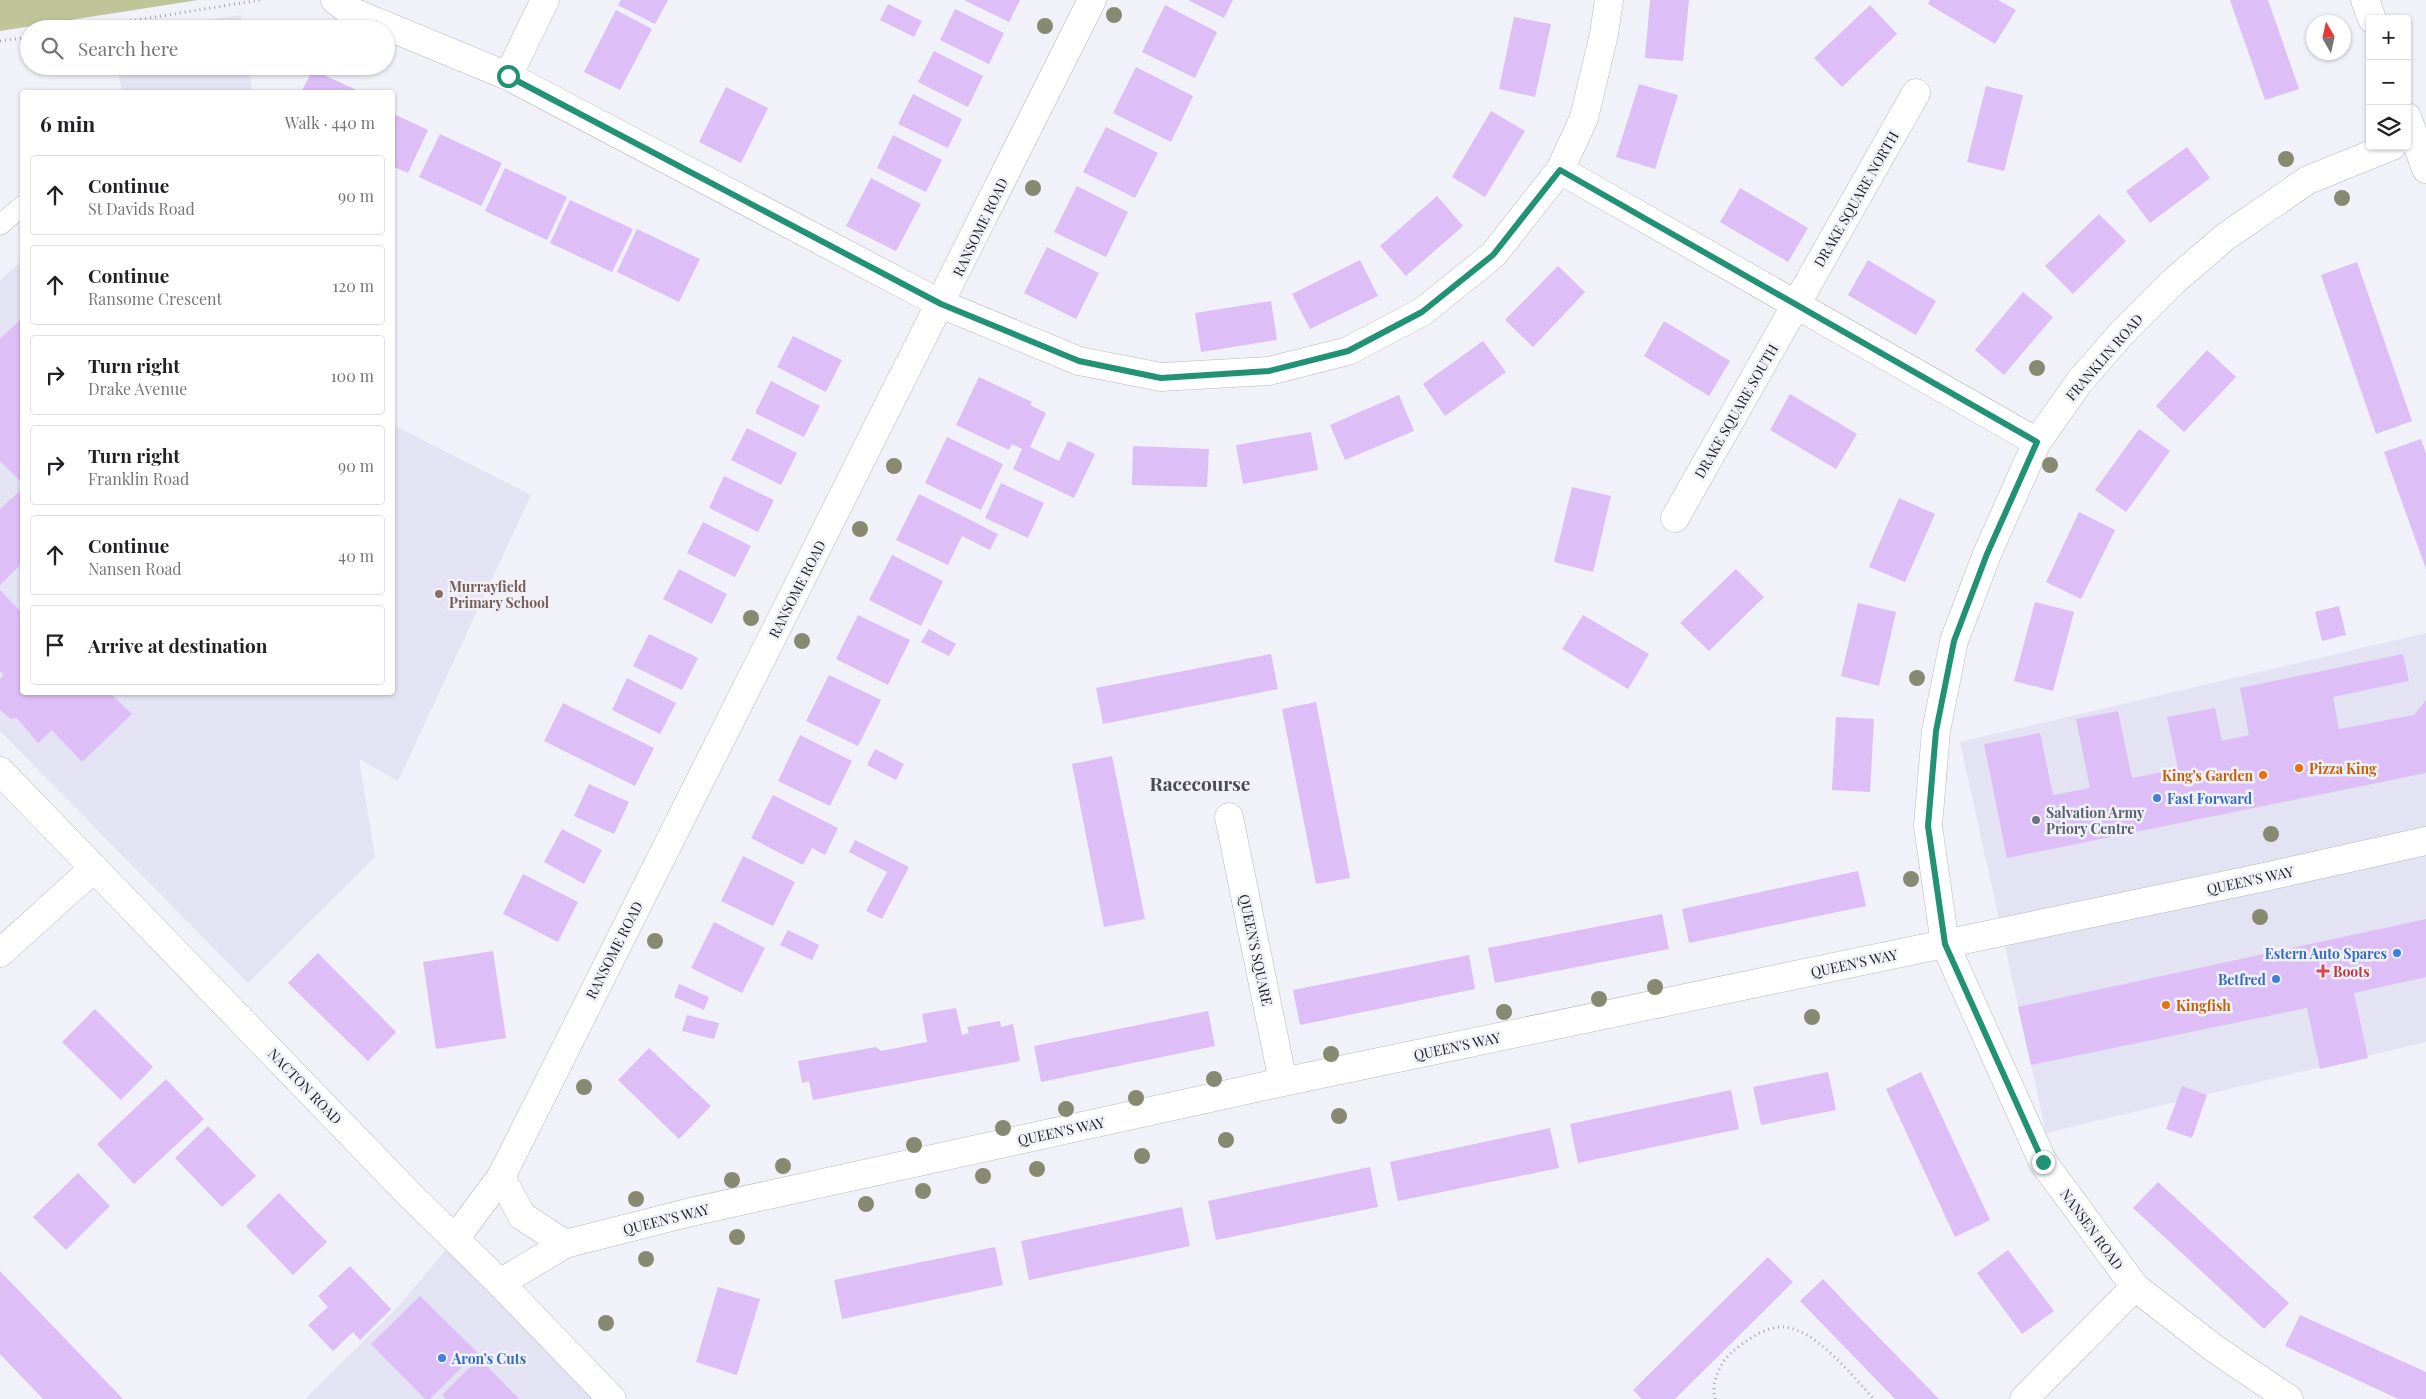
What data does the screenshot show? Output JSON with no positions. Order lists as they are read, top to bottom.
{
  "streets": {
    "street": [
      "DRAKE SQUARE NORTH",
      "RANSOME ROAD",
      "FRANKLIN ROAD",
      "DRAKE SQUARE SOUTH",
      "QUEEN'S WAY",
      "QUEEN'S SQUARE",
      "NACTON ROAD",
      "NANSEN ROAD"
    ]
  },
  "crossings": [
    ["DRAKE SQUARE NORTH", "DRAKE SQUARE SOUTH"],
    ["RANSOME ROAD", "NACTON ROAD"],
    ["FRANKLIN ROAD", "QUEEN'S WAY"],
    ["FRANKLIN ROAD", "NANSEN ROAD"],
    ["QUEEN'S WAY", "QUEEN'S SQUARE"],
    ["QUEEN'S WAY", "NACTON ROAD"],
    ["QUEEN'S WAY", "NANSEN ROAD"]
  ],
  "districts": ["Racecourse"],
  "places": {
    "other": [
      "Murrayfield Primary School",
      "Pizza King",
      "King's Garden",
      "Fast Forward",
      "Salvation Army Priory Centre",
      "Estern Auto Spares",
      "Betfred",
      "Kingfish",
      "Aron's Cuts"
    ],
    "health": ["Boots"]
  },
  "north": "top",
  "page": {
    "map_buttons": ["+", "−"],
    "search": "Search here",
    "heading": ["6 min", "Walk · 440 m"],
    "list": [
      ["Continue", "St Davids Road", "90 m"],
      ["Continue", "Ransome Crescent", "120 m"],
      ["Turn right", "Drake Avenue", "100 m"],
      ["Turn right", "Franklin Road", "90 m"],
      ["Continue", "Nansen Road", "40 m"],
      "Arrive at destination"
    ]
  }
}
